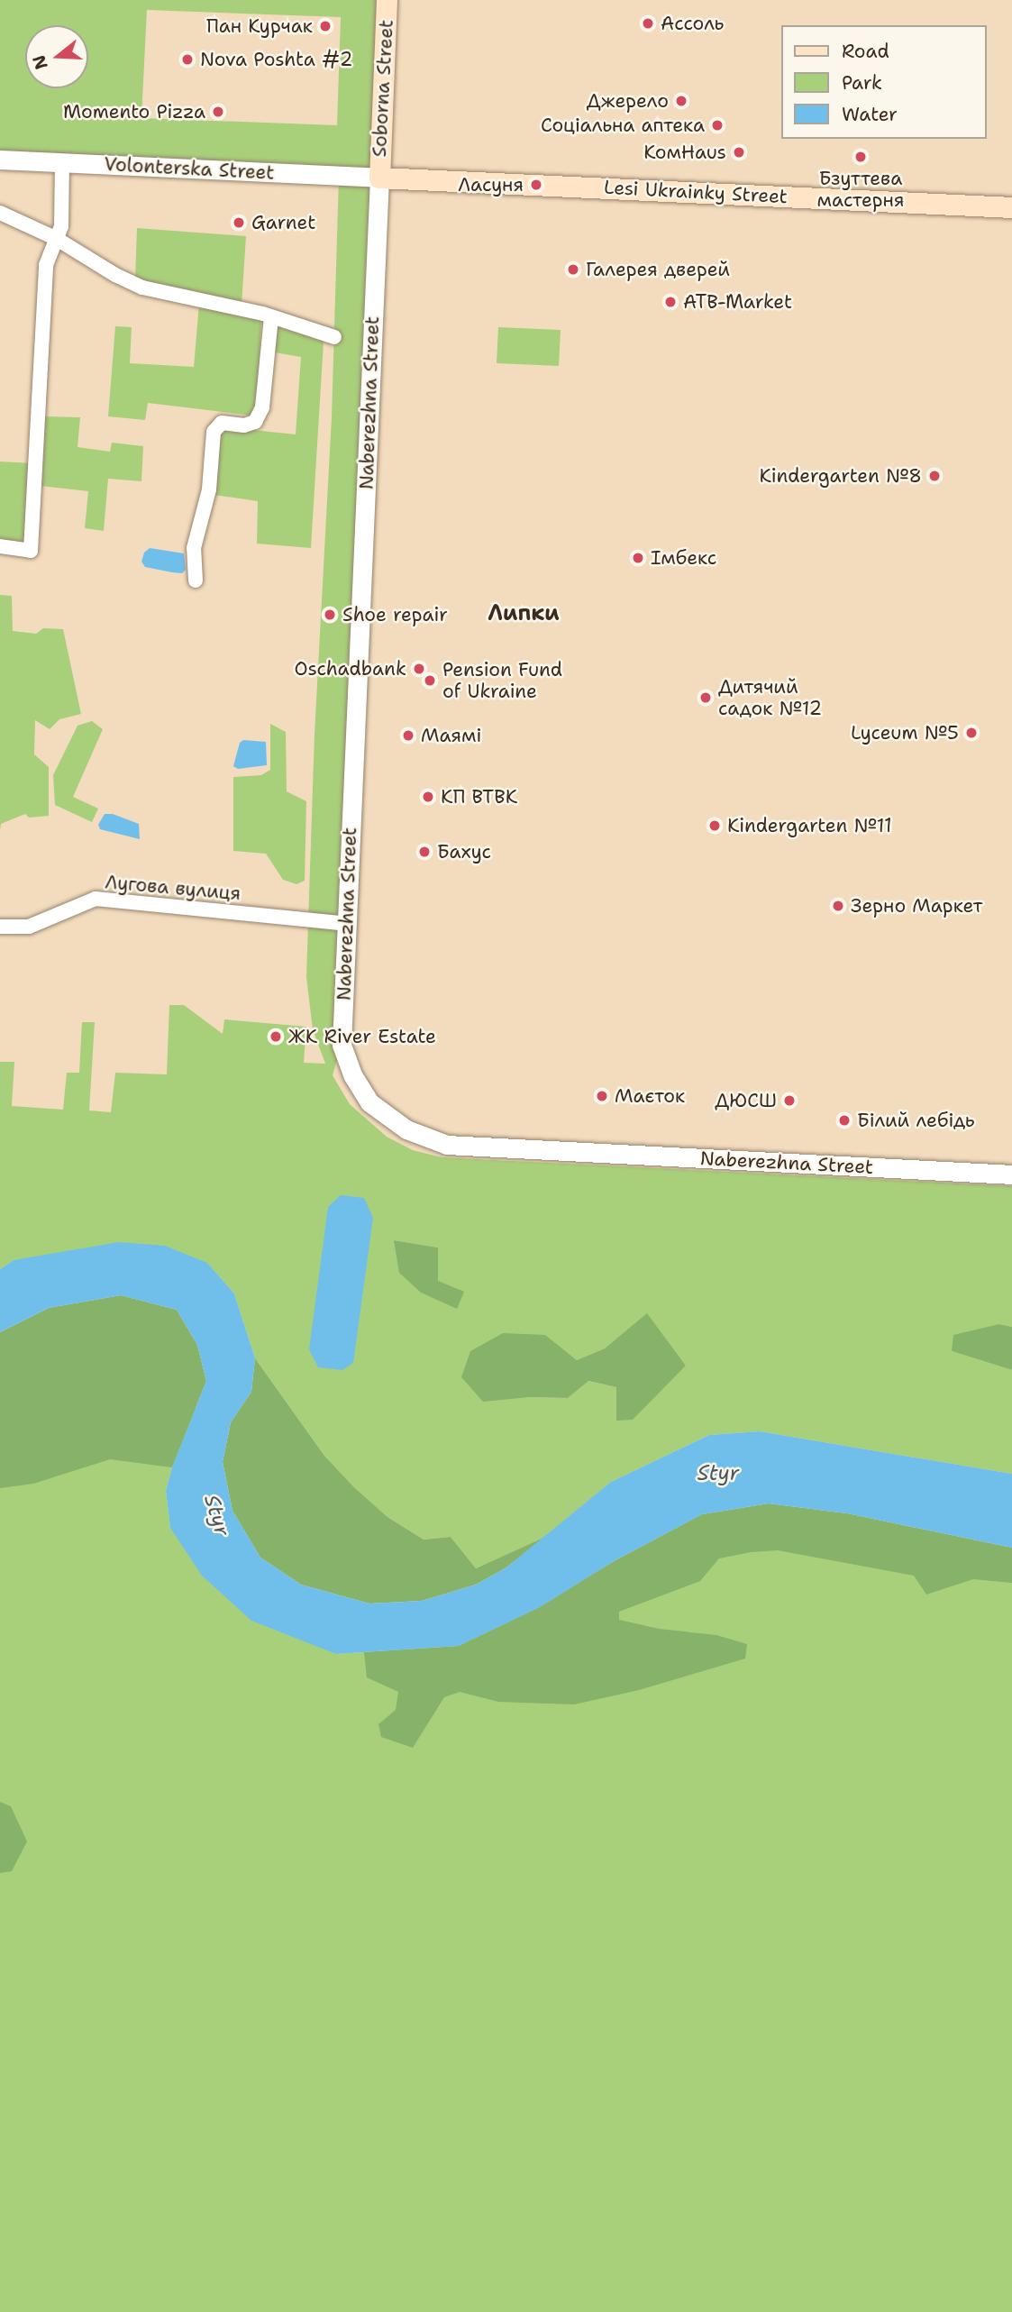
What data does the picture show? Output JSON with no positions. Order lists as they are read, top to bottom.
{
  "streets": {
    "main road": ["Soborna Street", "Lesi Ukrainky Street"],
    "street": ["Volonterska Street", "Naberezhna Street", "Лугова вулиця"]
  },
  "crossings": [
    ["Soborna Street", "Volonterska Street"],
    ["Soborna Street", "Lesi Ukrainky Street"],
    ["Soborna Street", "Naberezhna Street"],
    ["Volonterska Street", "Lesi Ukrainky Street"],
    ["Volonterska Street", "Naberezhna Street"],
    ["Lesi Ukrainky Street", "Naberezhna Street"],
    ["Naberezhna Street", "Лугова вулиця"]
  ],
  "districts": ["Липки"],
  "water": ["Styr"],
  "places": [
    "Ассоль",
    "Пан Курчак",
    "Nova Poshta #2",
    "Джерело",
    "Momento Pizza",
    "Соціальна аптека",
    "КомHaus",
    "Бзуттева мастерня",
    "Ласуня",
    "Garnet",
    "Галерея дверей",
    "ATB-Market",
    "Kindergarten №8",
    "Імбекс",
    "Shoe repair",
    "Oschadbank",
    "Pension Fund of Ukraine",
    "Дитячий садок №12",
    "Lyceum №5",
    "Маямі",
    "КП ВТВК",
    "Kindergarten №11",
    "Бахус",
    "Зерно Маркет",
    "ЖК River Estate",
    "Маєток",
    "ДЮСШ",
    "Білий лебідь"
  ],
  "legend": ["Road", "Park", "Water"],
  "north": "left"
}
